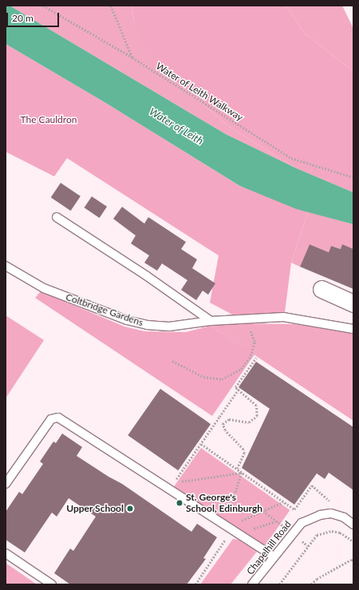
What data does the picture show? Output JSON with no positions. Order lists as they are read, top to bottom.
{
  "streets": {
    "lane": ["Coltbridge Gardens", "Chapelhill Road"],
    "path": ["Water of Leith Walkway"]
  },
  "water": ["Water of Leith"],
  "parks": ["The Cauldron"],
  "places": ["St. George's School, Edinburgh", "Upper School"],
  "scale_bar": "20 m"
}
